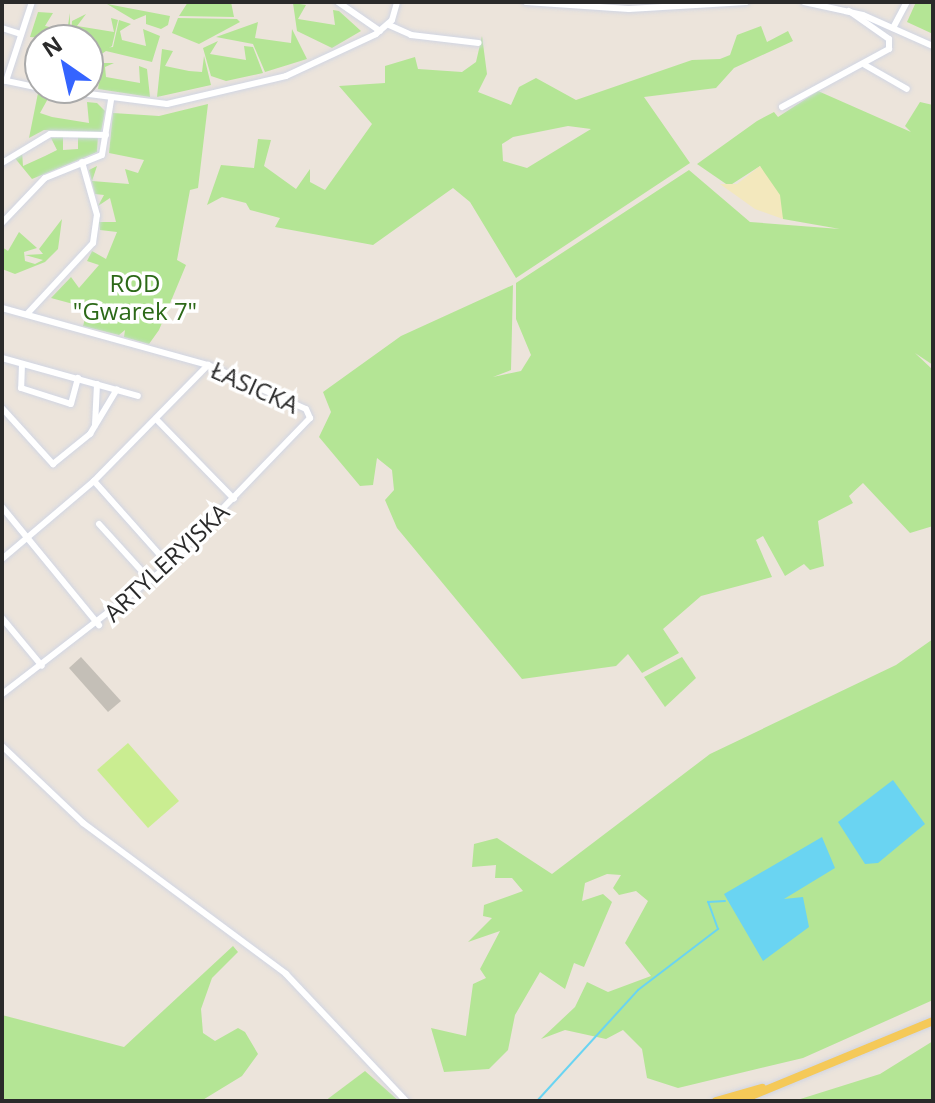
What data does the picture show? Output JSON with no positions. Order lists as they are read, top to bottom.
{
  "streets": {
    "street": ["ŁASICKA", "ARTYLERYJSKA"]
  },
  "crossings": [
    ["ŁASICKA", "ARTYLERYJSKA"]
  ],
  "parks": ["ROD \"Gwarek 7\""],
  "north": "top left"
}
